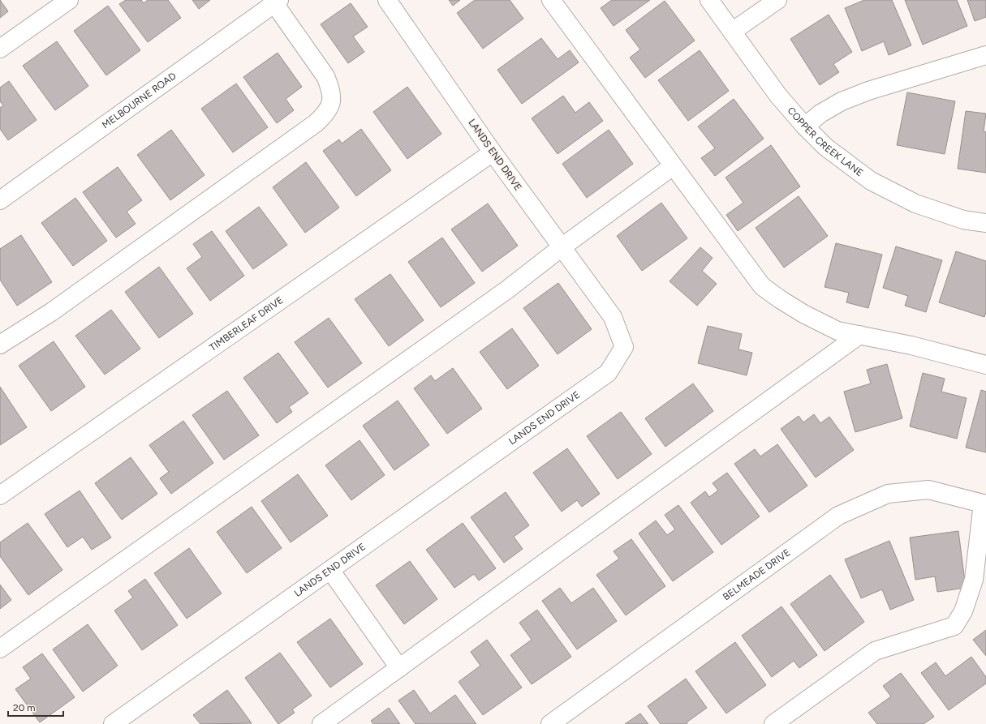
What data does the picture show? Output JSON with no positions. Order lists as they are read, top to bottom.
{
  "streets": {
    "street": [
      "MELBOURNE ROAD",
      "COPPER CREEK LANE",
      "LANDS END DRIVE",
      "TIMBERLEAF DRIVE",
      "BELMEADE DRIVE"
    ]
  },
  "crossings": [
    ["LANDS END DRIVE", "TIMBERLEAF DRIVE"]
  ],
  "scale_bar": "20 m"
}
